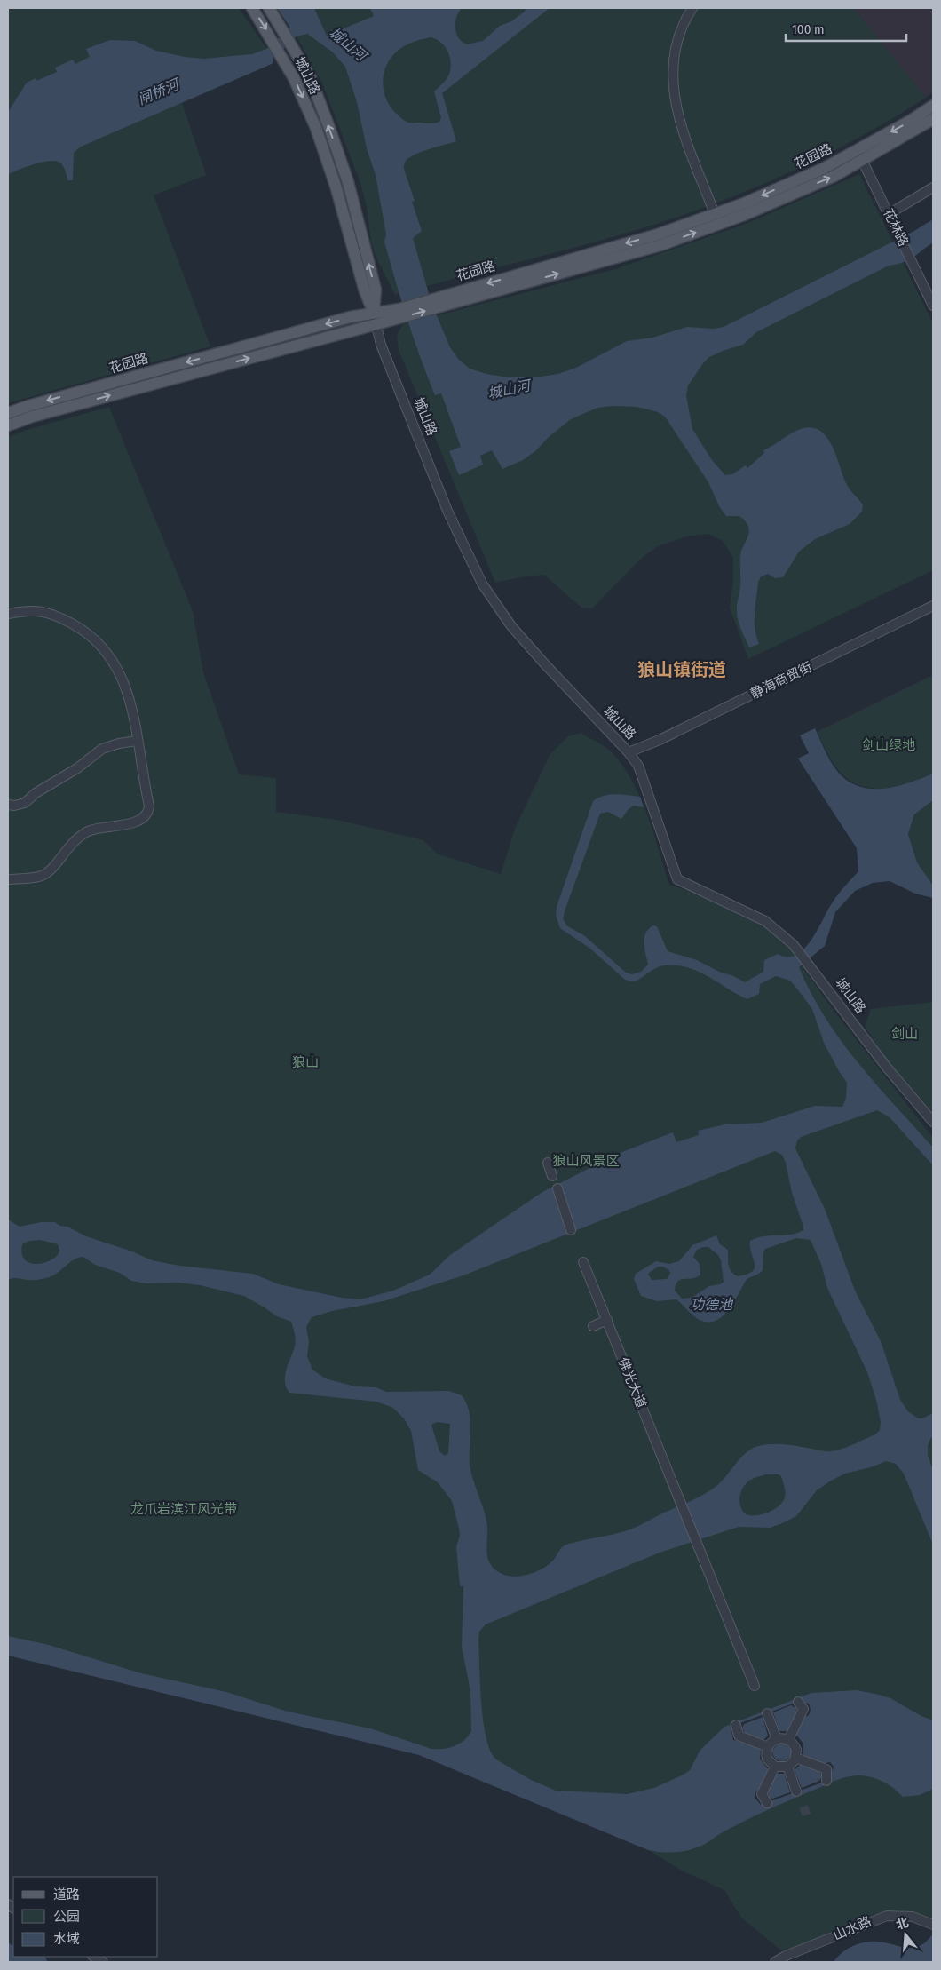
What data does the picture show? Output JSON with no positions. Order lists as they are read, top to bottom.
{
  "streets": {
    "main road": ["城山路", "花园路"],
    "street": [
      "花林路",
      "静海商贸街",
      "佛光大道",
      "山水路"
    ]
  },
  "crossings": [
    ["城山路", "花园路"],
    ["城山路", "静海商贸街"],
    ["花园路", "花林路"]
  ],
  "districts": ["狼山镇街道"],
  "water": ["城山河", "闸桥河", "功德池"],
  "parks": [
    "剑山绿地",
    "剑山",
    "狼山",
    "狼山风景区",
    "龙爪岩滨江风光带"
  ],
  "legend": ["道路", "公园", "水域"],
  "scale_bar": "100 m",
  "north": "top"
}
